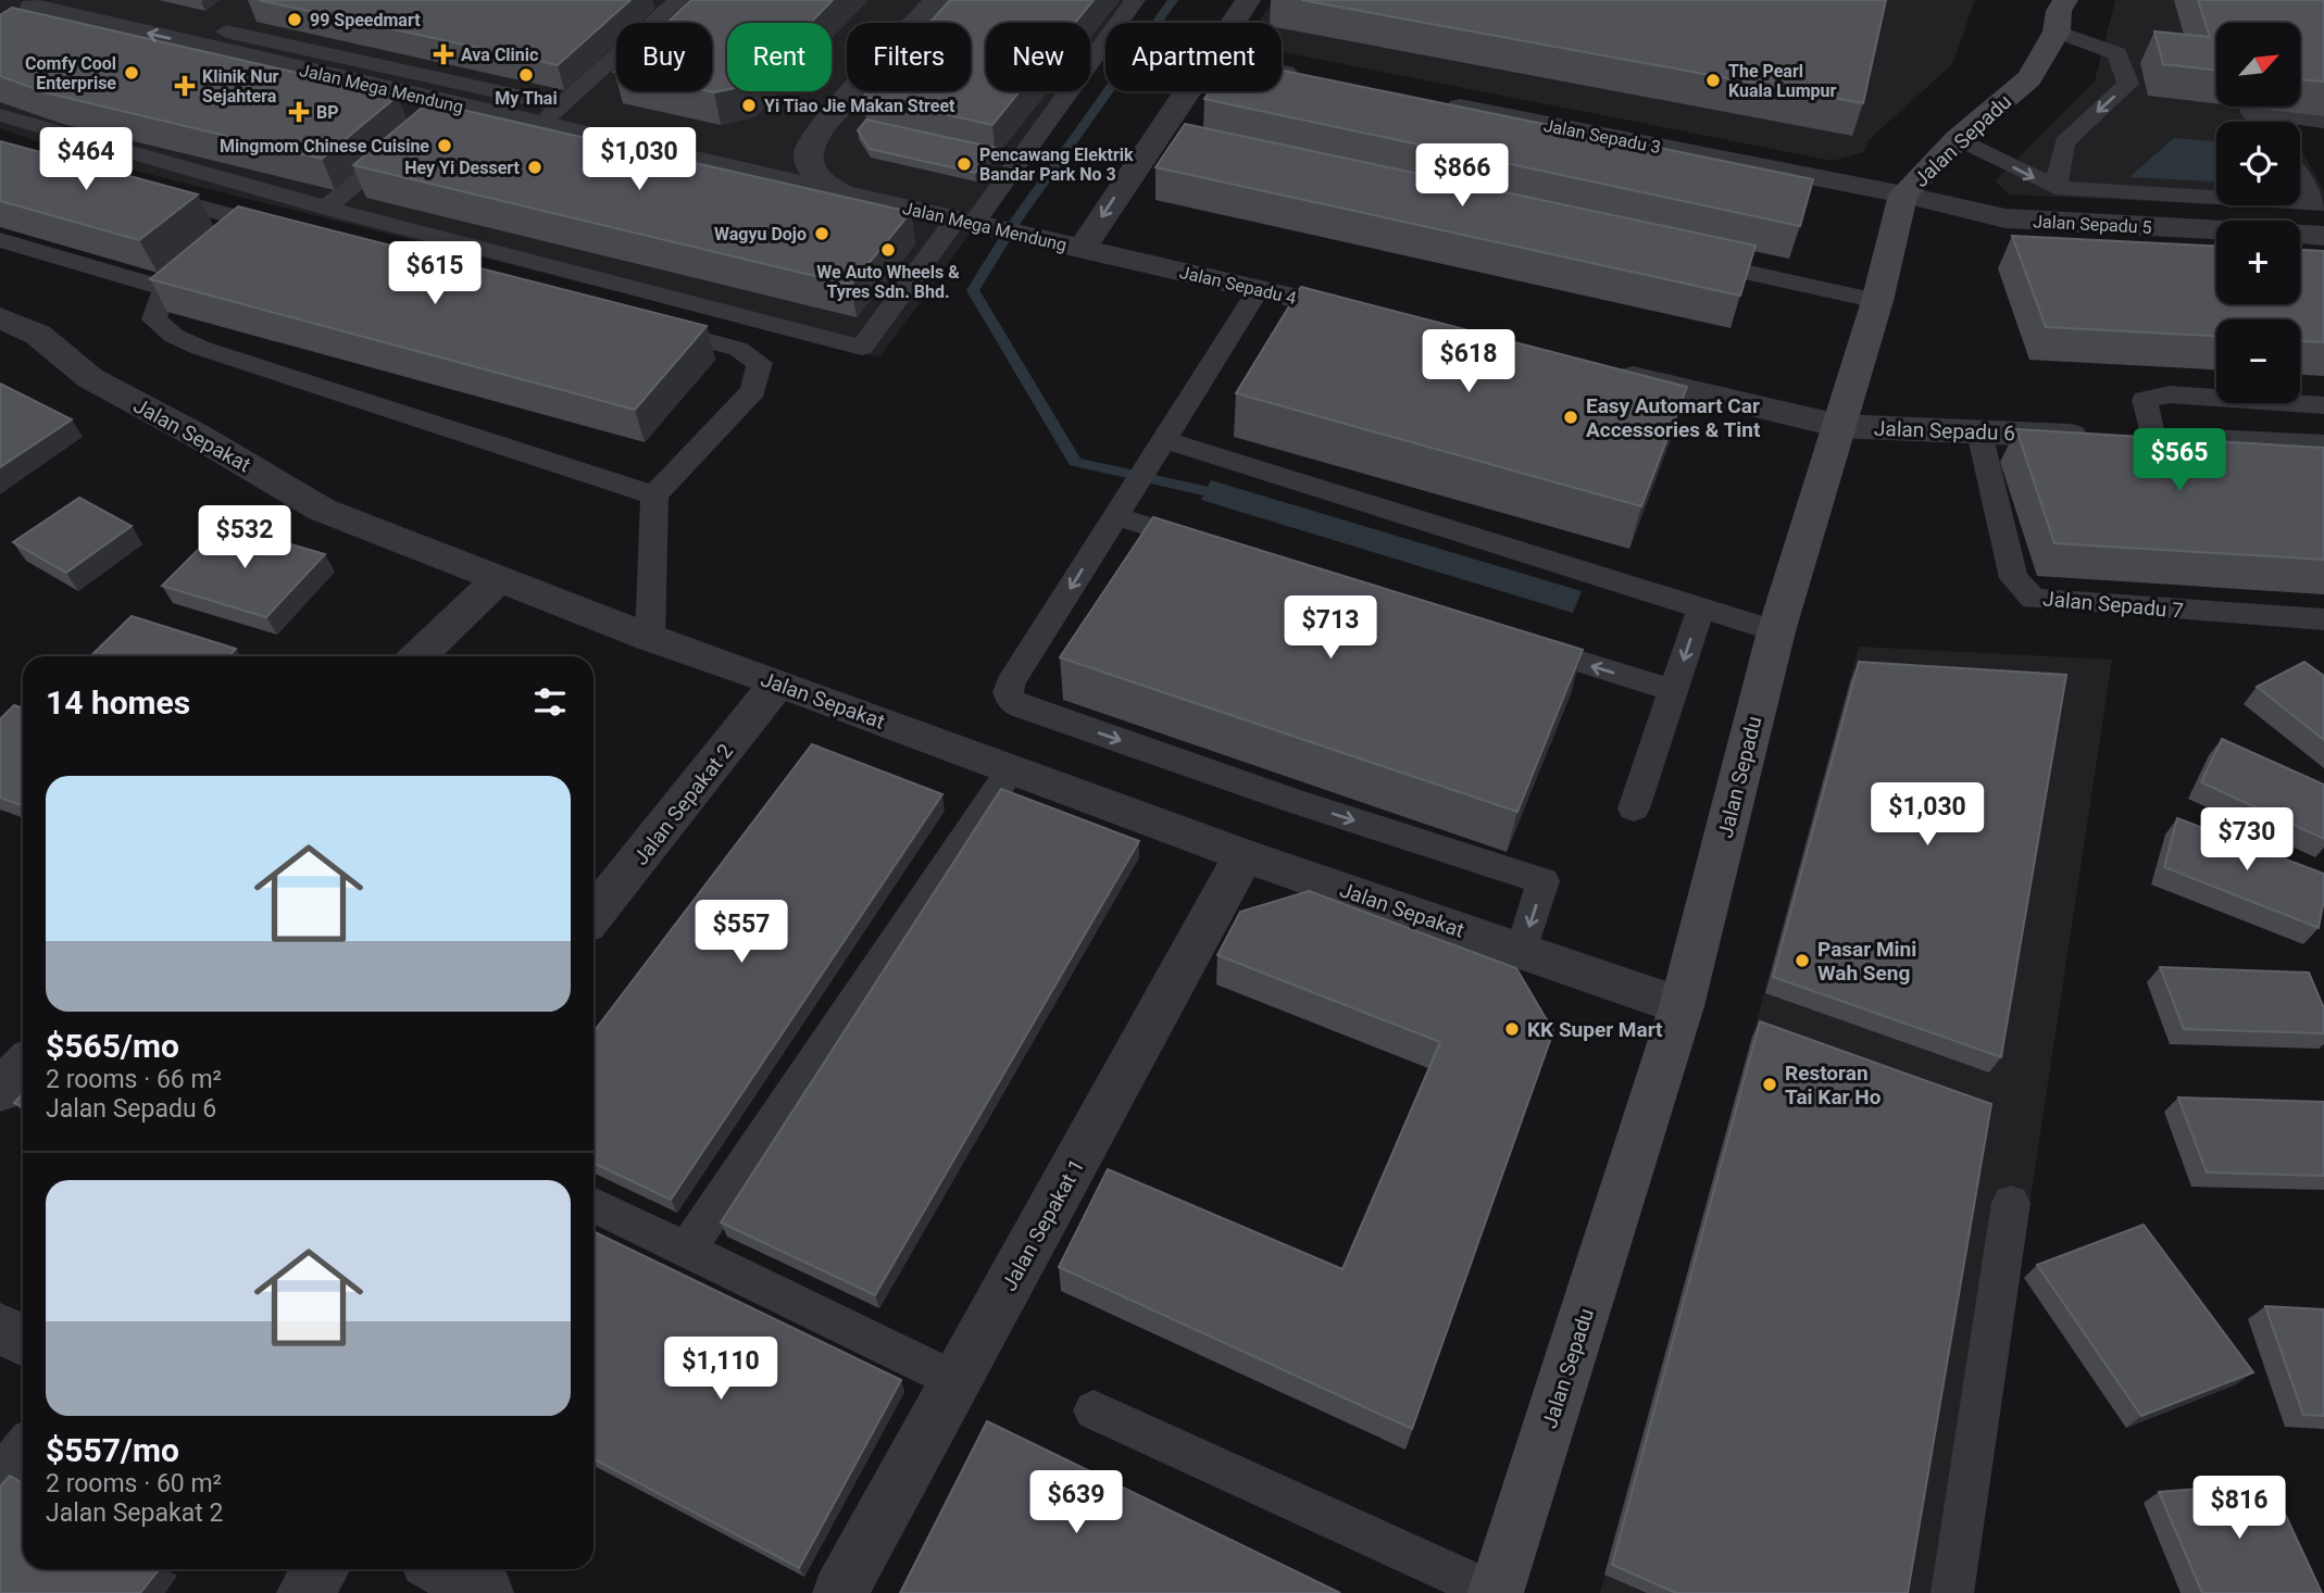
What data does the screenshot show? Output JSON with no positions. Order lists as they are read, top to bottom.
{
  "streets": {
    "street": [
      "Jalan Mega Mendung",
      "Jalan Sepadu 3",
      "Jalan Sepadu",
      "Jalan Sepadu 5",
      "Jalan Sepadu 4",
      "Jalan Sepadu 6",
      "Jalan Sepakat",
      "Jalan Sepakat 2",
      "Jalan Sepakat 1"
    ],
    "lane": ["Jalan Sepadu 7"]
  },
  "crossings": [
    ["Jalan Mega Mendung", "Jalan Sepadu 4"],
    ["Jalan Sepadu 3", "Jalan Sepadu"],
    ["Jalan Sepadu 3", "Jalan Sepadu 5"],
    ["Jalan Sepadu", "Jalan Sepadu 5"],
    ["Jalan Sepadu", "Jalan Sepadu 6"],
    ["Jalan Sepadu", "Jalan Sepakat"],
    ["Jalan Sepadu 6", "Jalan Sepadu 7"],
    ["Jalan Sepakat", "Jalan Sepakat 2"],
    ["Jalan Sepakat", "Jalan Sepakat 1"]
  ],
  "places": {
    "other": [
      "99 Speedmart",
      "Comfy Cool Enterprise",
      "My Thai",
      "The Pearl Kuala Lumpur",
      "Yi Tiao Jie Makan Street",
      "Mingmom Chinese Cuisine",
      "Pencawang Elektrik Bandar Park No 3",
      "Hey Yi Dessert",
      "Wagyu Dojo",
      "We Auto Wheels & Tyres Sdn. Bhd.",
      "Easy Automart Car Accessories & Tint",
      "Pasar Mini Wah Seng",
      "KK Super Mart",
      "Restoran Tai Kar Ho"
    ],
    "health": ["Ava Clinic", "Klinik Nur Sejahtera", "BP"]
  },
  "north": "top right",
  "page": {
    "map_buttons": ["+", "−"],
    "chip": [
      "Buy",
      "Rent",
      "Filters",
      "New",
      "Apartment"
    ],
    "price": [
      "$464",
      "$1,030",
      "$866",
      "$615",
      "$618",
      "$565",
      "$532",
      "$713",
      "$1,030",
      "$730",
      "$557",
      "$1,110",
      "$639",
      "$816"
    ],
    "heading": "14 homes",
    "list": [
      {
        "name": "$565/mo",
        "note": "2 rooms · 66 m² · Jalan Sepadu 6"
      },
      {
        "name": "$557/mo",
        "note": "2 rooms · 60 m² · Jalan Sepakat 2"
      }
    ]
  }
}
